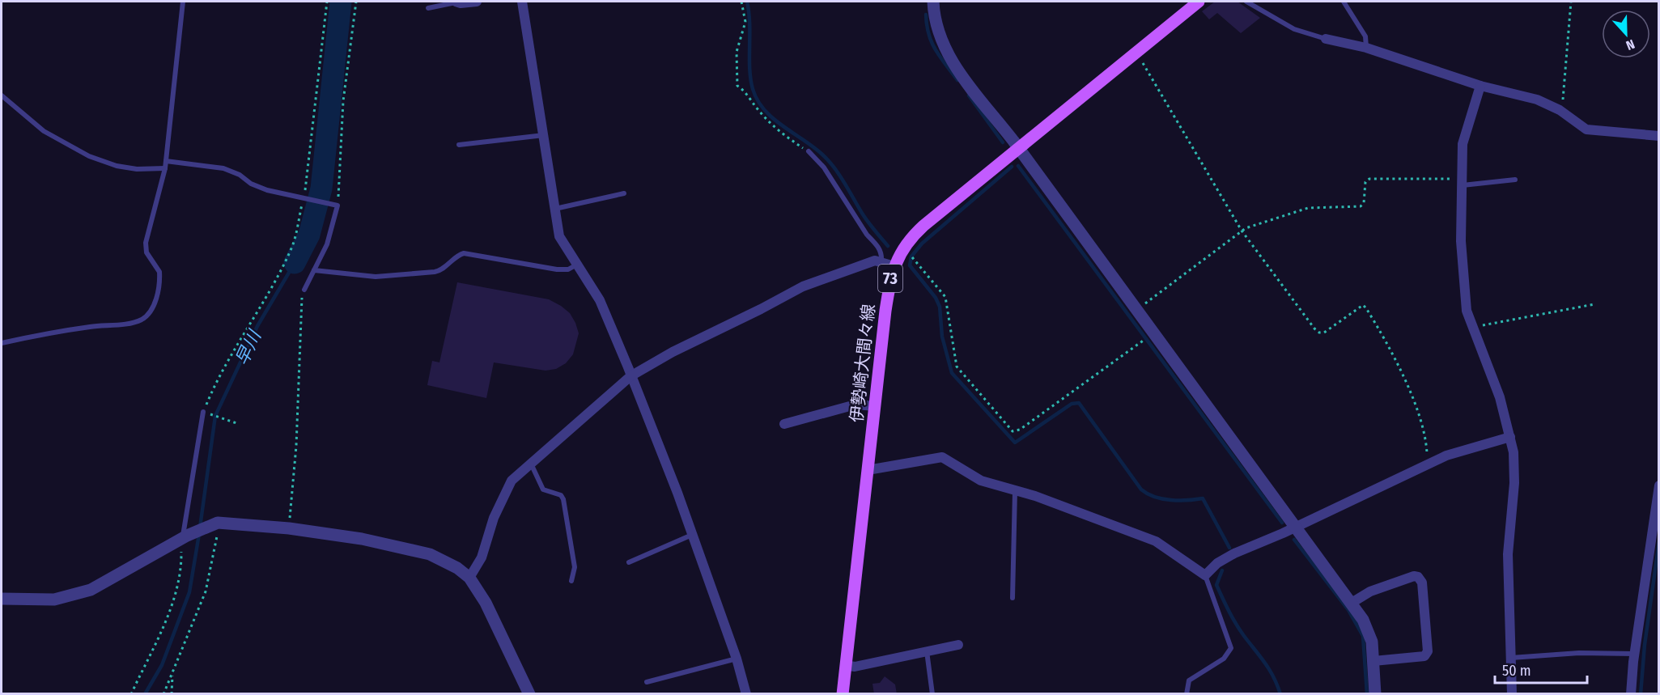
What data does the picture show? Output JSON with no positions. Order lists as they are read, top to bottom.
{
  "streets": {
    "main road": ["73", "伊勢崎大間々線"]
  },
  "water": ["早川"],
  "scale_bar": "50 m",
  "north": "bottom"
}
